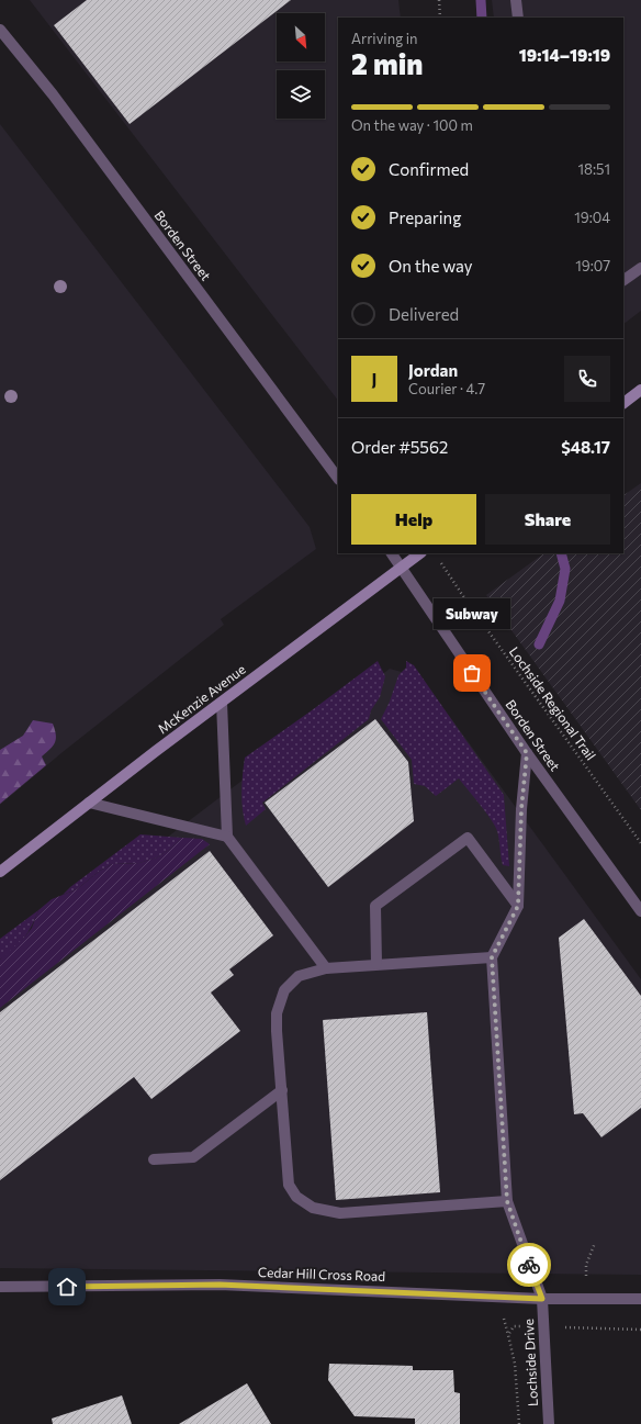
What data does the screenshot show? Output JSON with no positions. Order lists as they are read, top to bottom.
{
  "streets": {
    "main road": ["McKenzie Avenue"],
    "street": ["Borden Street", "Cedar Hill Cross Road", "Lochside Drive"],
    "path": ["Lochside Regional Trail"]
  },
  "crossings": [
    ["Borden Street", "McKenzie Avenue"],
    ["Cedar Hill Cross Road", "Lochside Drive"]
  ],
  "places": ["Subway"],
  "north": "bottom right",
  "page": {
    "heading": ["2 min", "Arriving in", "19:14–19:19"],
    "panel": [
      "Jordan",
      "Courier · 4.7",
      "Order #5562",
      "$48.17"
    ],
    "bar": "On the way · 100 m",
    "list": [
      ["Confirmed", "18:51"],
      ["Preparing", "19:04"],
      ["On the way", "19:07"],
      "Delivered"
    ],
    "round": "J",
    "buttons": ["Help", "Share"],
    "bubble": "Subway"
  }
}
